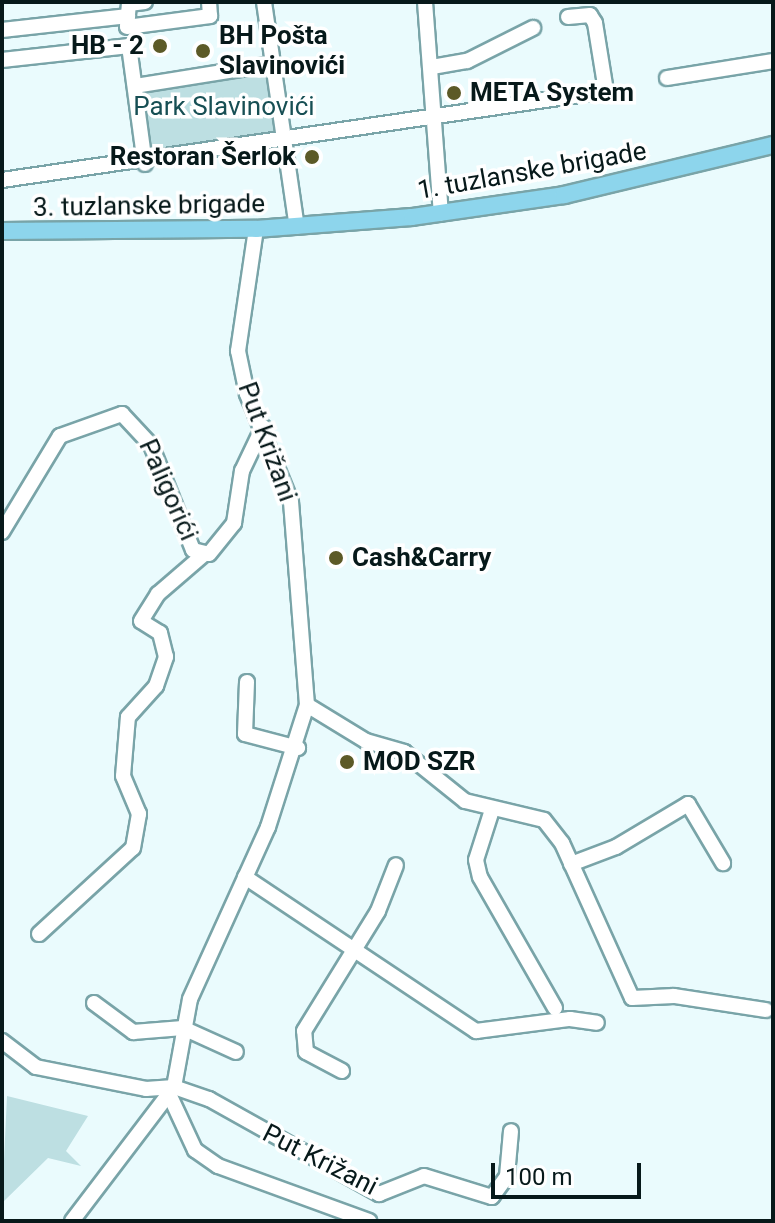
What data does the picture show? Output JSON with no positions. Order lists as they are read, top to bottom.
{
  "streets": {
    "main road": ["1. tuzlanske brigade", "3. tuzlanske brigade"],
    "street": ["Put Križani", "Paligorići"]
  },
  "crossings": [
    ["1. tuzlanske brigade", "3. tuzlanske brigade"],
    ["3. tuzlanske brigade", "Put Križani"],
    ["Put Križani", "Paligorići"]
  ],
  "parks": ["Park Slavinovići"],
  "places": [
    "HB - 2",
    "BH Pošta Slavinovići",
    "META System",
    "Restoran Šerlok",
    "Cash&Carry",
    "MOD SZR"
  ],
  "scale_bar": "100 m"
}
